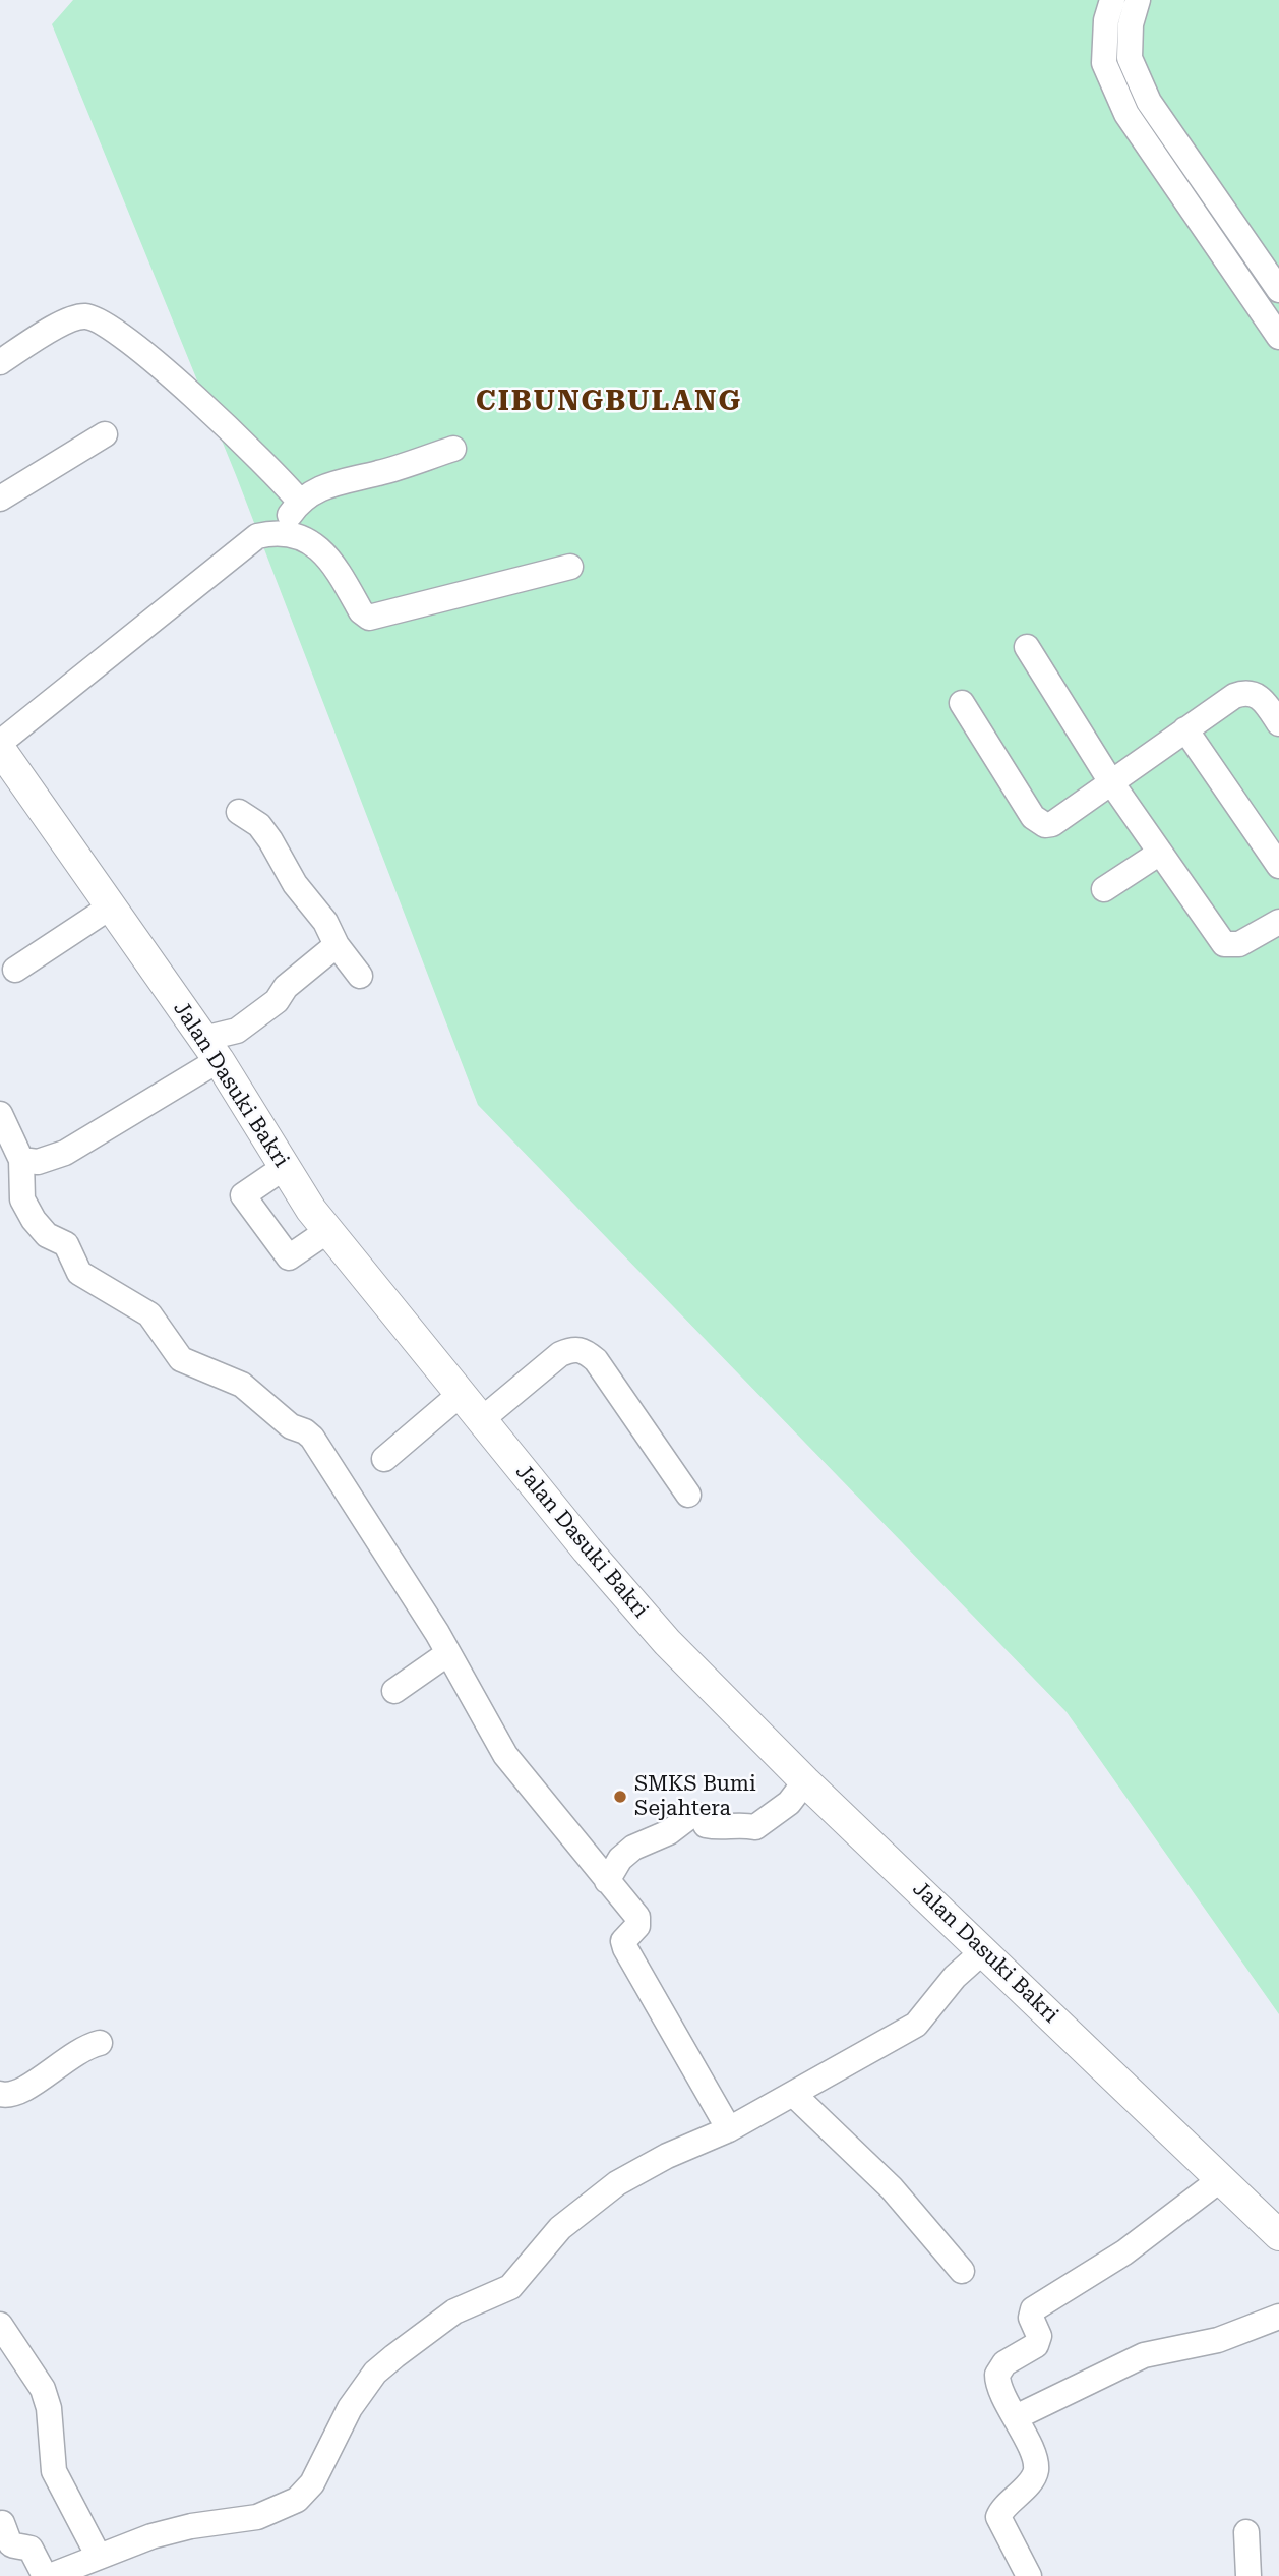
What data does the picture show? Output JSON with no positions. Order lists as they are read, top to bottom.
{
  "streets": {
    "main road": ["Jalan Dasuki Bakri"]
  },
  "districts": ["CIBUNGBULANG"],
  "places": ["SMKS Bumi Sejahtera"]
}
